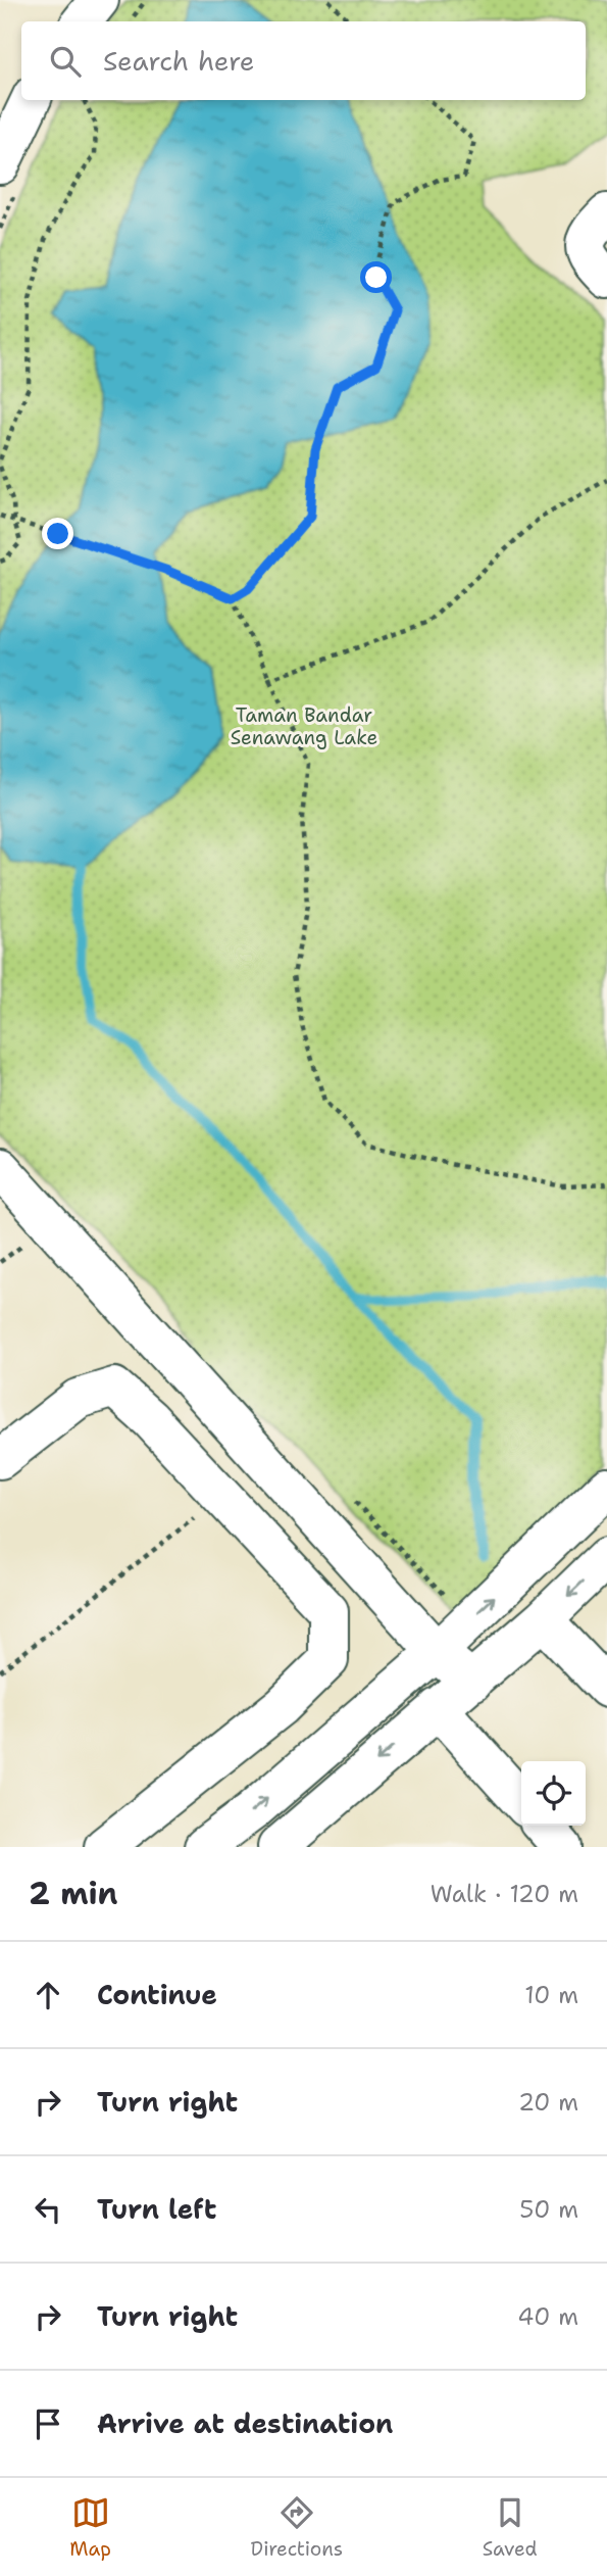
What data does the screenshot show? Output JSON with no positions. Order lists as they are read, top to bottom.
{
  "parks": ["Taman Bandar Senawang Lake"],
  "page": {
    "search": "Search here",
    "heading": ["2 min", "Walk · 120 m"],
    "list": [
      ["Continue", "10 m"],
      ["Turn right", "20 m"],
      ["Turn left", "50 m"],
      ["Turn right", "40 m"],
      "Arrive at destination"
    ],
    "nav": ["Map", "Directions", "Saved"]
  }
}
